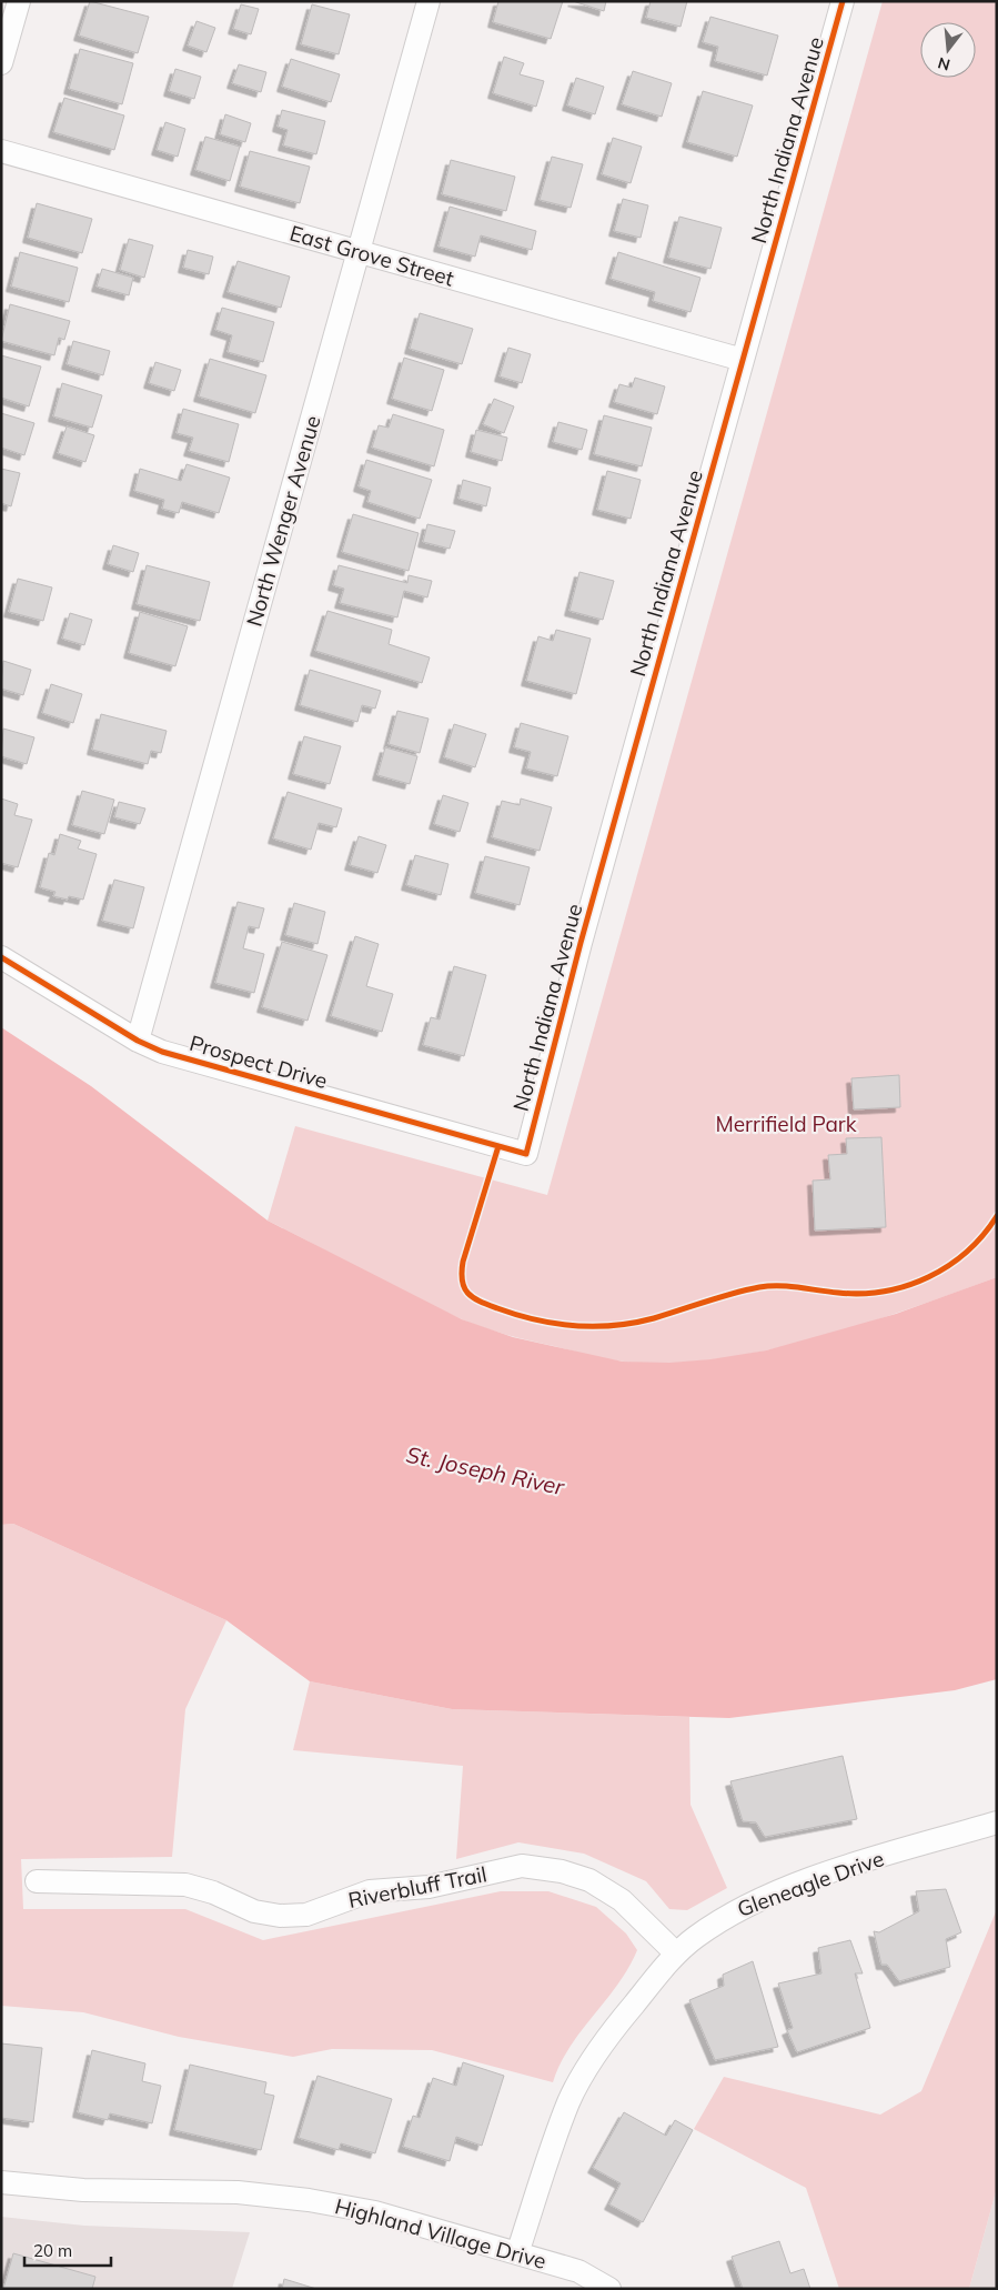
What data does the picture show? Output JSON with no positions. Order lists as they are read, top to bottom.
{
  "streets": {
    "street": [
      "North Indiana Avenue",
      "East Grove Street",
      "North Wenger Avenue",
      "Prospect Drive",
      "Gleneagle Drive",
      "Riverbluff Trail",
      "Highland Village Drive"
    ]
  },
  "crossings": [
    ["North Indiana Avenue", "East Grove Street"],
    ["North Indiana Avenue", "Prospect Drive"],
    ["East Grove Street", "North Wenger Avenue"],
    ["North Wenger Avenue", "Prospect Drive"],
    ["Gleneagle Drive", "Riverbluff Trail"],
    ["Gleneagle Drive", "Highland Village Drive"]
  ],
  "water": ["St. Joseph River"],
  "parks": ["Merrifield Park"],
  "scale_bar": "20 m",
  "north": "bottom"
}
